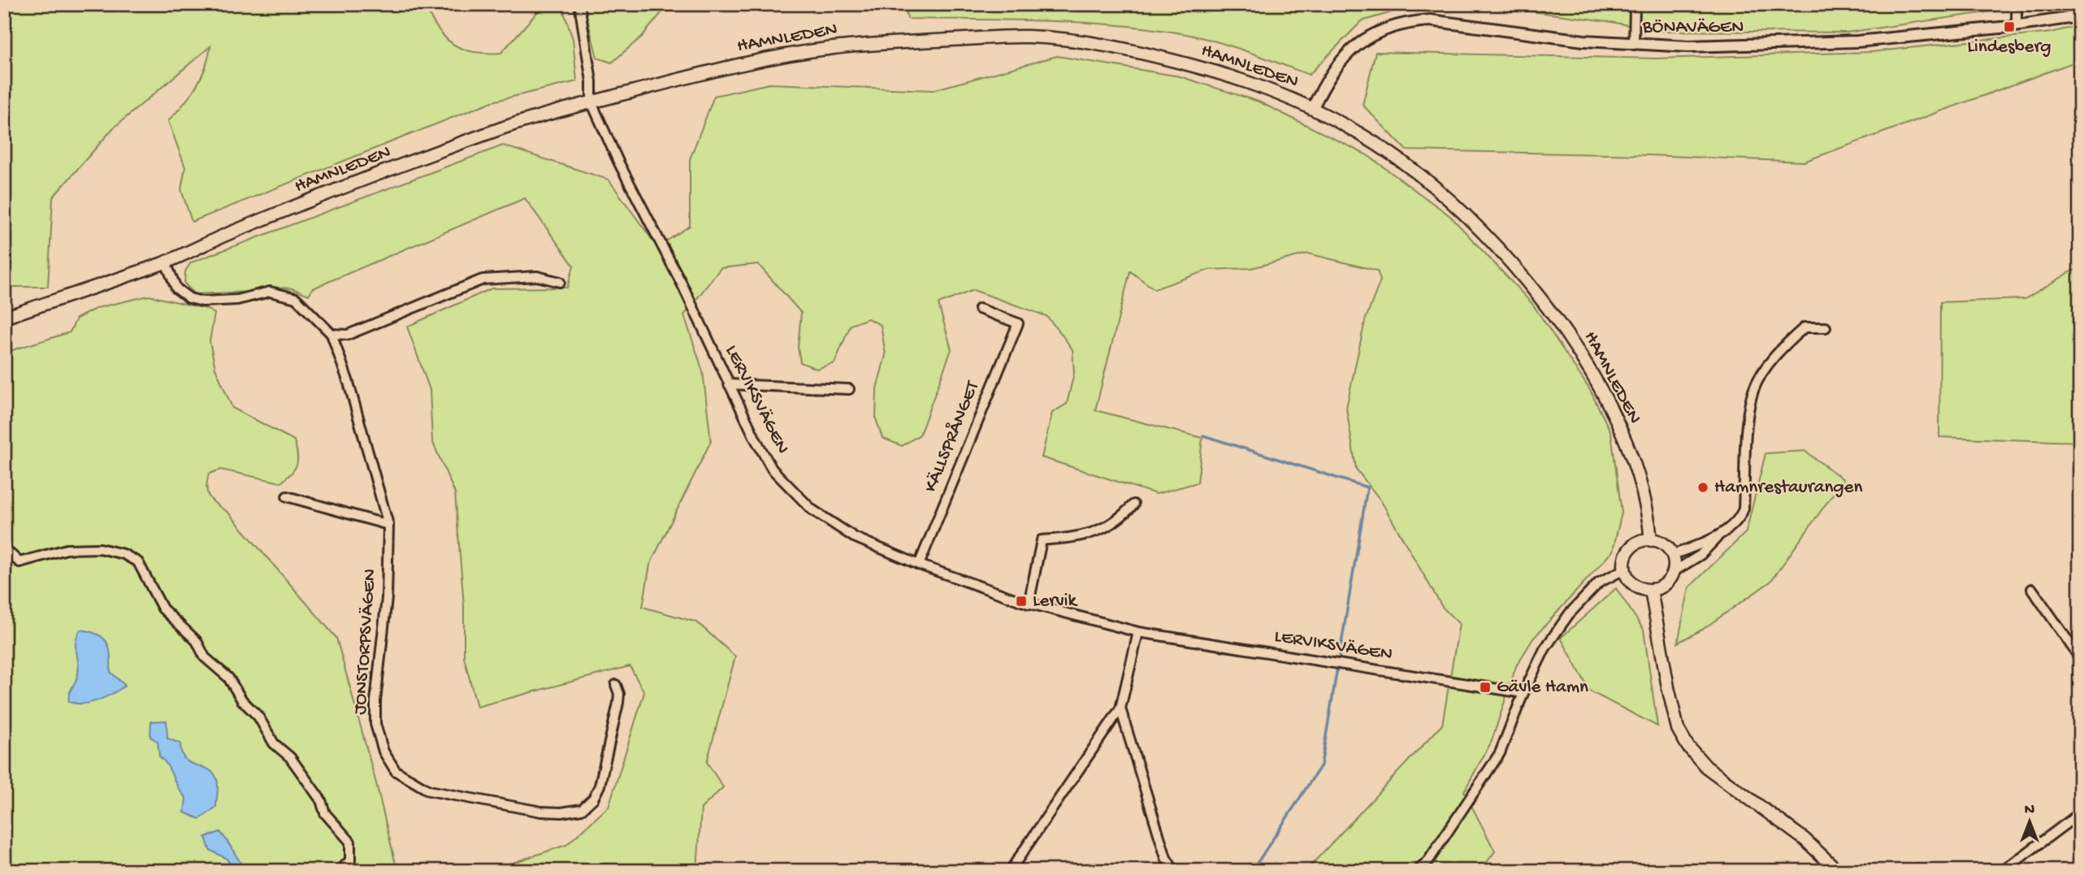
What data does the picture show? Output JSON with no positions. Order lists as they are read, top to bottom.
{
  "streets": {
    "main road": ["HAMNLEDEN"],
    "street": [
      "BÖNAVÄGEN",
      "LERVIKSVÄGEN",
      "KÄLLSPRÅNGET",
      "JONSTORPSVÄGEN"
    ]
  },
  "crossings": [
    ["BÖNAVÄGEN", "HAMNLEDEN"],
    ["HAMNLEDEN", "LERVIKSVÄGEN"],
    ["HAMNLEDEN", "JONSTORPSVÄGEN"],
    ["LERVIKSVÄGEN", "KÄLLSPRÅNGET"]
  ],
  "places": {
    "transit": ["Lindesberg", "Lervik", "Gävle Hamn"],
    "other": ["Hamnrestaurangen"]
  },
  "north": "top"
}
